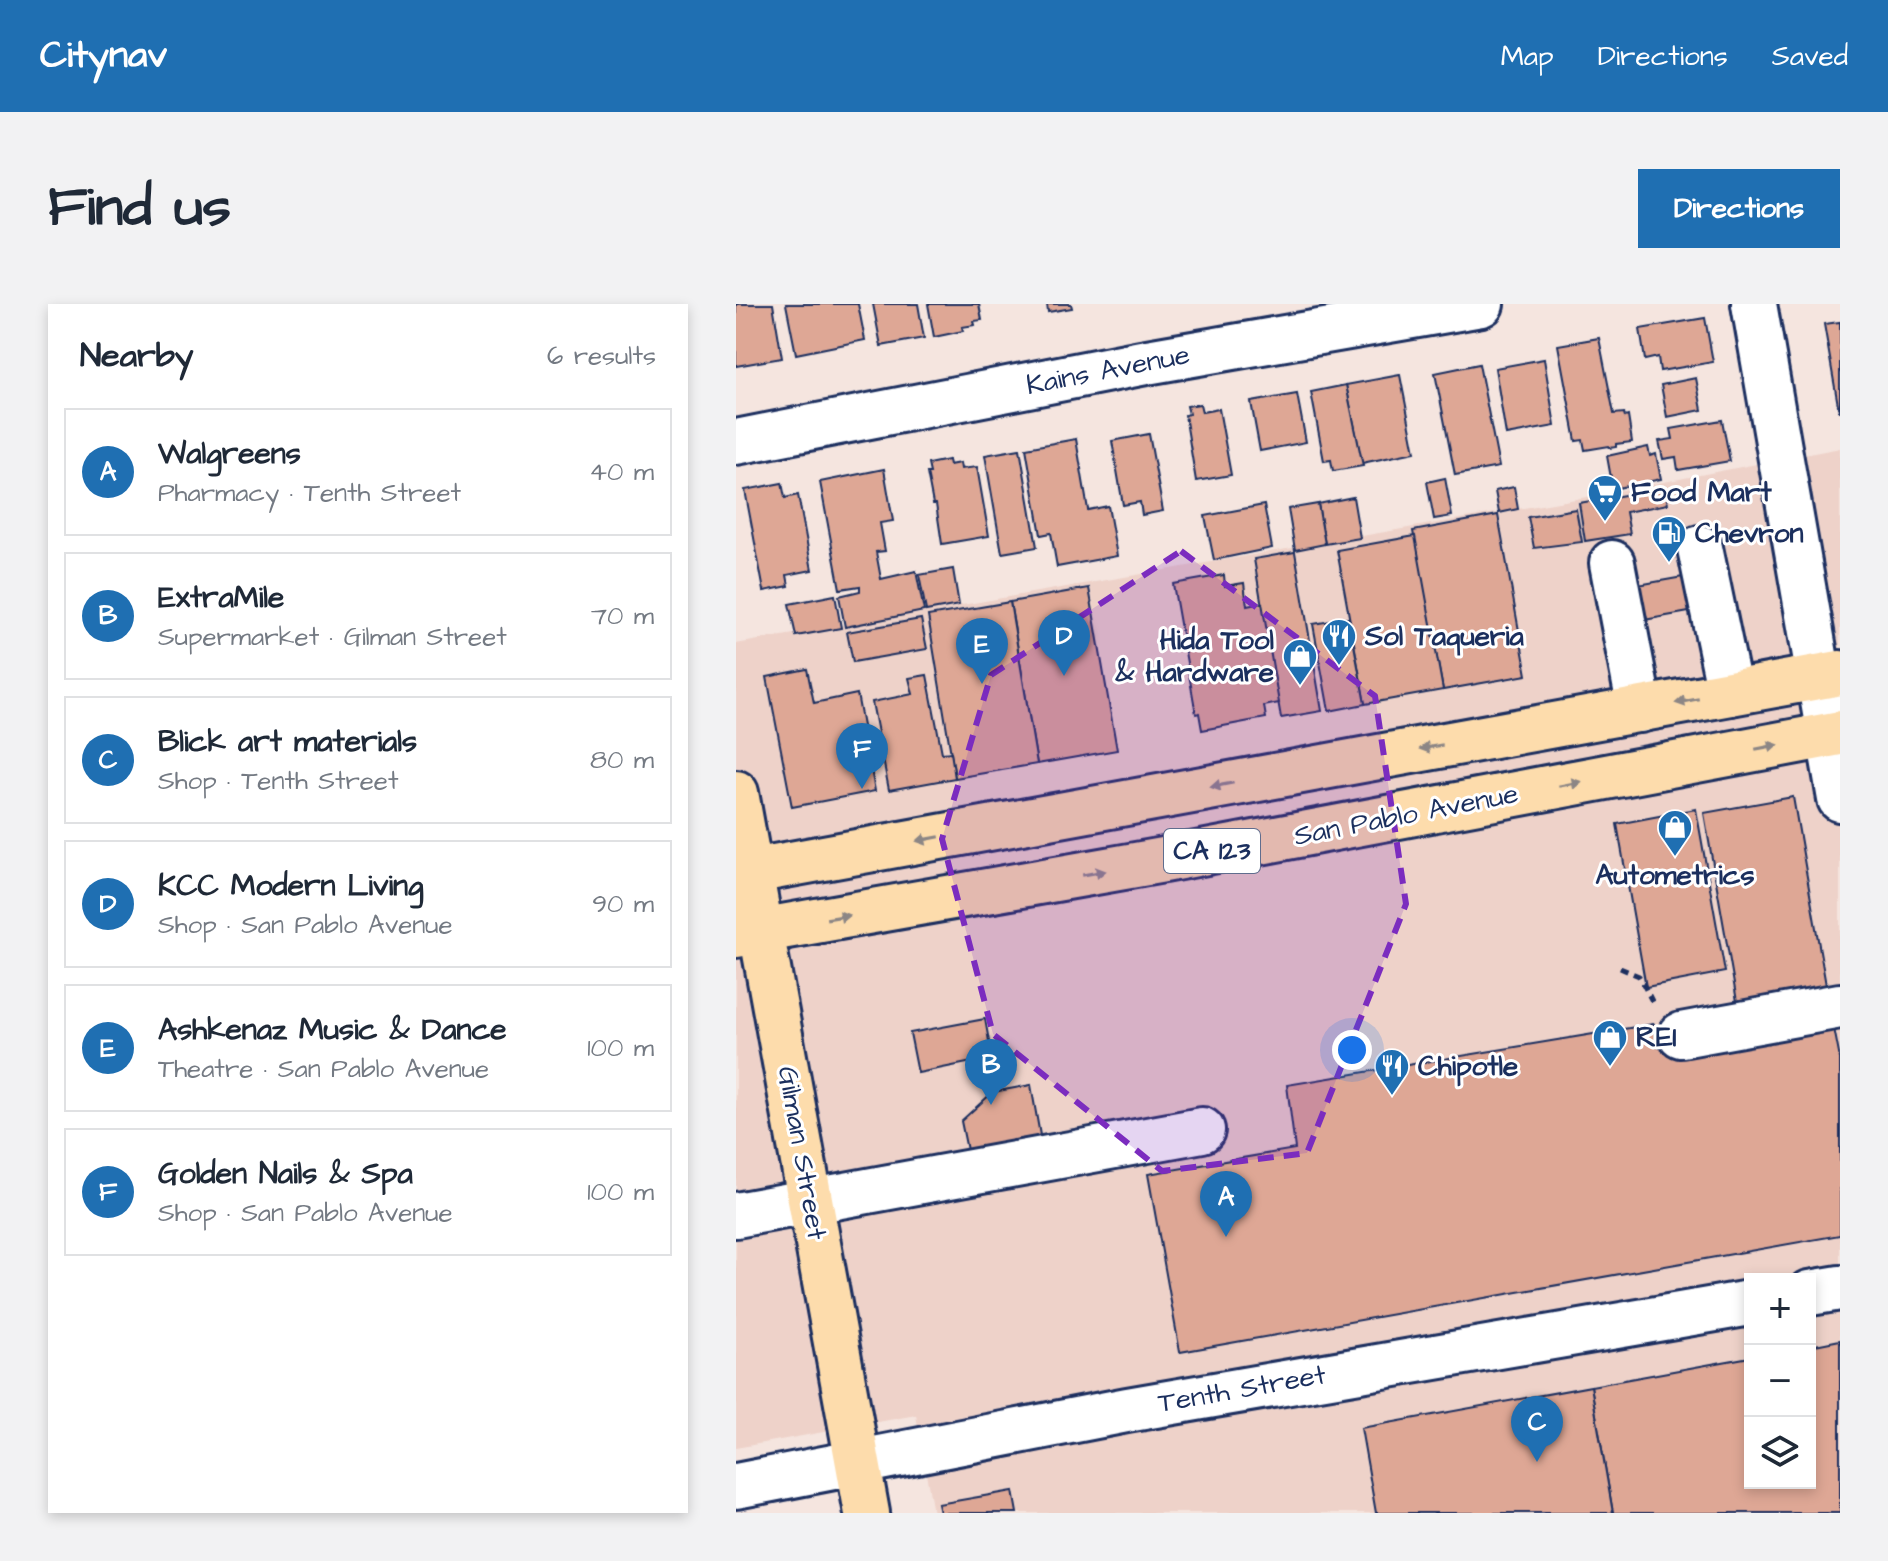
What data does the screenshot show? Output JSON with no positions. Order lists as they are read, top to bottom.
{
  "streets": {
    "main road": ["San Pablo Avenue", "CA 123", "Gilman Street"],
    "street": ["Kains Avenue", "Tenth Street"]
  },
  "crossings": [
    ["San Pablo Avenue", "Gilman Street"],
    ["CA 123", "Gilman Street"],
    ["Gilman Street", "Tenth Street"]
  ],
  "places": {
    "supermarket": ["Food Mart"],
    "fuel station": ["Chevron"],
    "restaurant": ["Sol Taqueria", "Chipotle"],
    "shop": ["Hida Tool & Hardware", "Autometrics", "REI"]
  },
  "page": {
    "header": "Citynav",
    "nav": ["Map", "Directions", "Saved"],
    "title": "Find us",
    "buttons": "Directions",
    "heading": ["Nearby", "6 results"],
    "list": [
      {
        "mark": "A",
        "name": "Walgreens",
        "note": "Pharmacy · Tenth Street",
        "value": "40 m"
      },
      {
        "mark": "B",
        "name": "ExtraMile",
        "note": "Supermarket · Gilman Street",
        "value": "70 m"
      },
      {
        "mark": "C",
        "name": "Blick art materials",
        "note": "Shop · Tenth Street",
        "value": "80 m"
      },
      {
        "mark": "D",
        "name": "KCC Modern Living",
        "note": "Shop · San Pablo Avenue",
        "value": "90 m"
      },
      {
        "mark": "E",
        "name": "Ashkenaz Music & Dance",
        "note": "Theatre · San Pablo Avenue",
        "value": "100 m"
      },
      {
        "mark": "F",
        "name": "Golden Nails & Spa",
        "note": "Shop · San Pablo Avenue",
        "value": "100 m"
      }
    ],
    "pins": [
      "D",
      "E",
      "F",
      "B",
      "A",
      "C"
    ],
    "map_buttons": ["+", "−"]
  }
}
